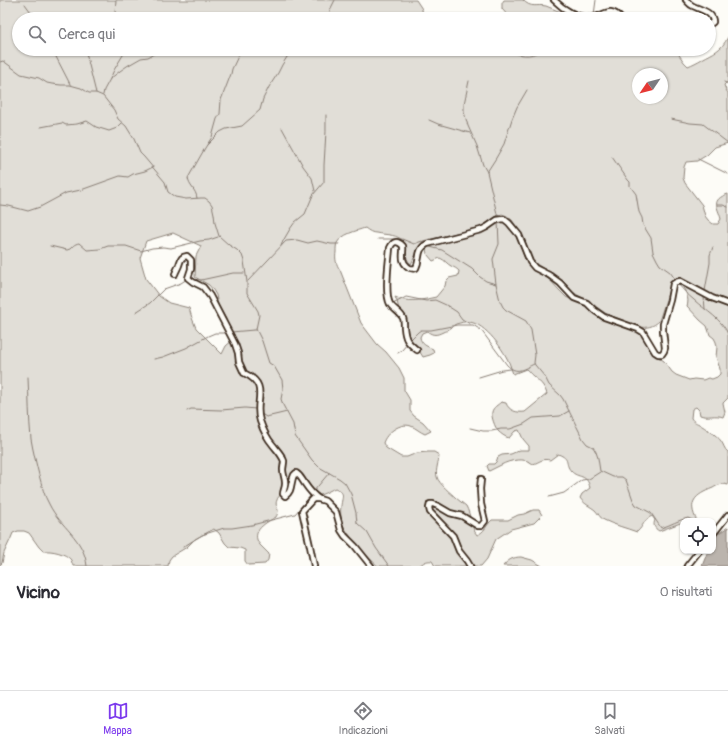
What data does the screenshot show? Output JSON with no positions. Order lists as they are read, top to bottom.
{
  "north": "bottom left",
  "page": {
    "search": "Cerca qui",
    "heading": ["Vicino", "0 risultati"],
    "nav": ["Mappa", "Indicazioni", "Salvati"]
  }
}
